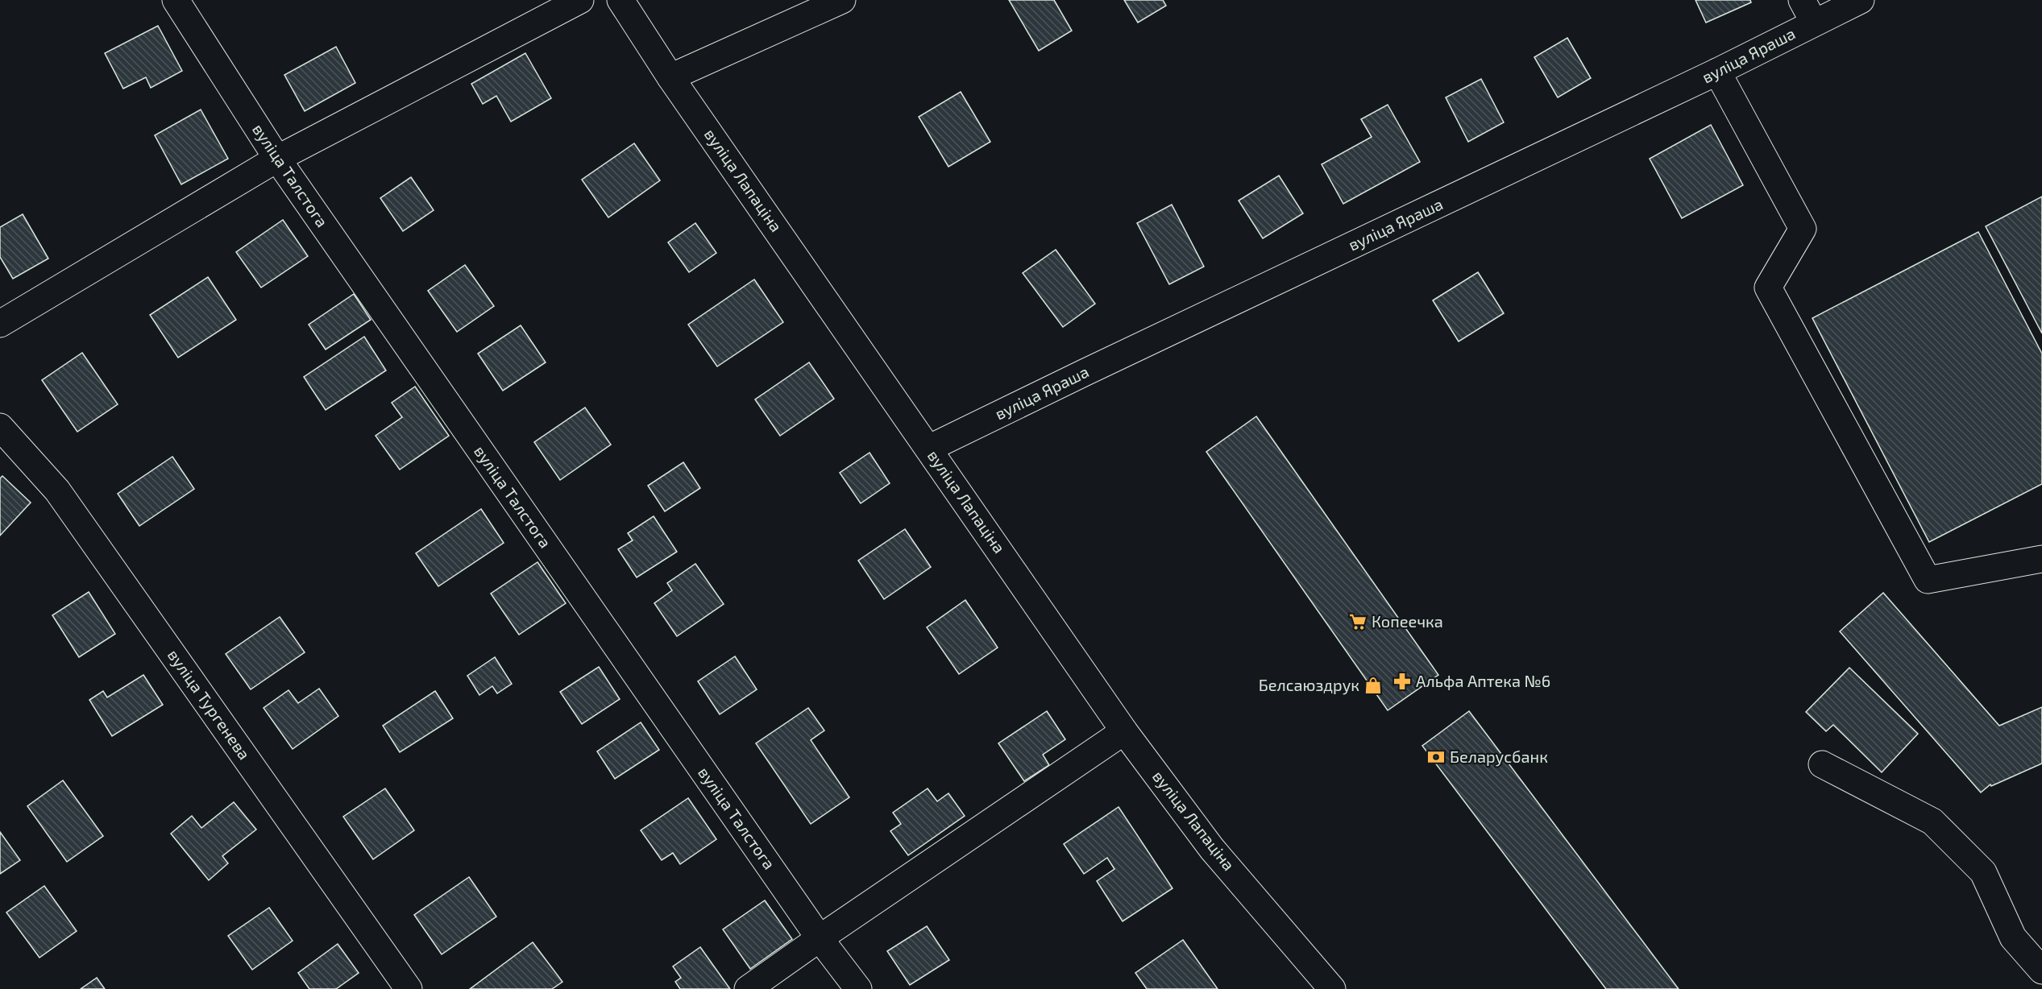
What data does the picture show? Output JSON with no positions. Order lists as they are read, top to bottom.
{
  "streets": {
    "street": [
      "вуліца Яраша",
      "вуліца Талстога",
      "вуліца Лапаціна",
      "вуліца Тургенева"
    ]
  },
  "crossings": [
    ["вуліца Яраша", "вуліца Лапаціна"]
  ],
  "places": {
    "supermarket": ["Копеечка"],
    "pharmacy": ["Альфа Аптека №6"],
    "shop": ["Белсаюздрук"],
    "bank": ["Беларусбанк"]
  }
}
